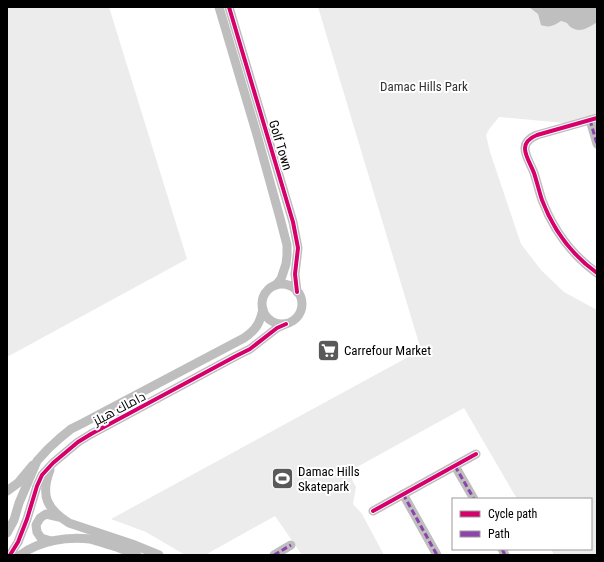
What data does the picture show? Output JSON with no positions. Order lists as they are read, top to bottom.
{
  "streets": {
    "street": ["Golf Town", "داماك هيلز"]
  },
  "crossings": [
    ["Golf Town", "داماك هيلز"]
  ],
  "parks": ["Damac Hills Park"],
  "places": {
    "supermarket": ["Carrefour Market"],
    "sports": ["Damac Hills Skatepark"]
  },
  "legend": ["Cycle path", "Path"]
}
